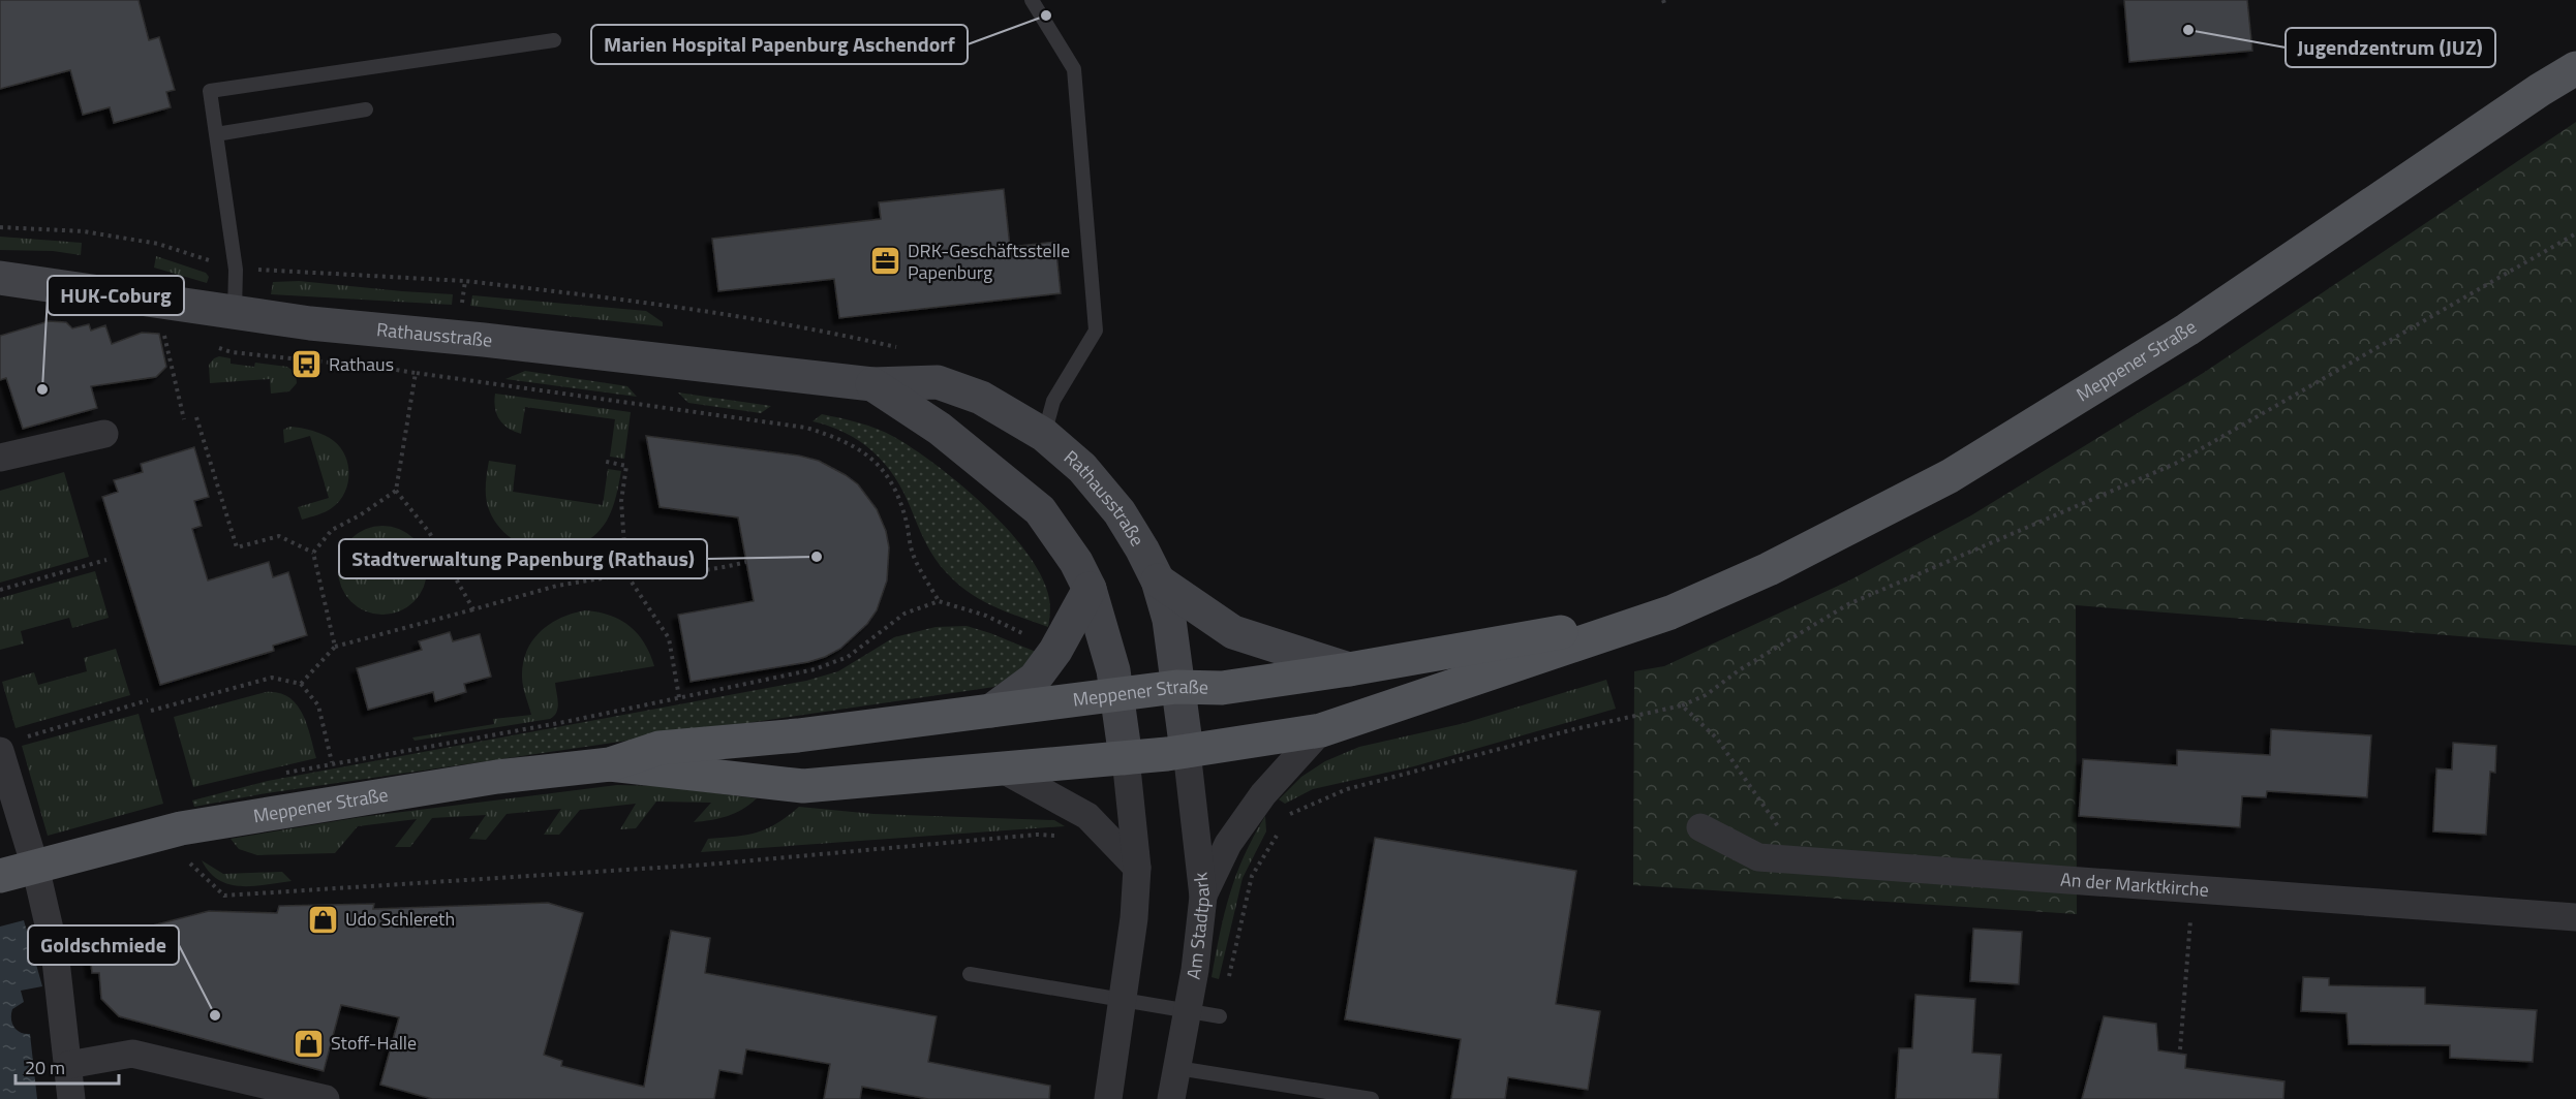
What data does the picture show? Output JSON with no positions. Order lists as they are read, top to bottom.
{
  "streets": {
    "main road": ["Meppener Straße"],
    "street": ["Rathausstraße", "An der Marktkirche", "Am Stadtpark"]
  },
  "crossings": [
    ["Rathausstraße", "Meppener Straße"],
    ["Rathausstraße", "Am Stadtpark"],
    ["Meppener Straße", "Am Stadtpark"]
  ],
  "places": {
    "other": [
      "Marien Hospital Papenburg Aschendorf",
      "Jugendzentrum (JUZ)",
      "HUK-Coburg",
      "Stadtverwaltung Papenburg (Rathaus)",
      "Goldschmiede"
    ],
    "office": ["DRK-Geschäftsstelle Papenburg"],
    "bus stop": ["Rathaus"],
    "shop": ["Udo Schlereth", "Stoff-Halle"]
  },
  "scale_bar": "20 m"
}
